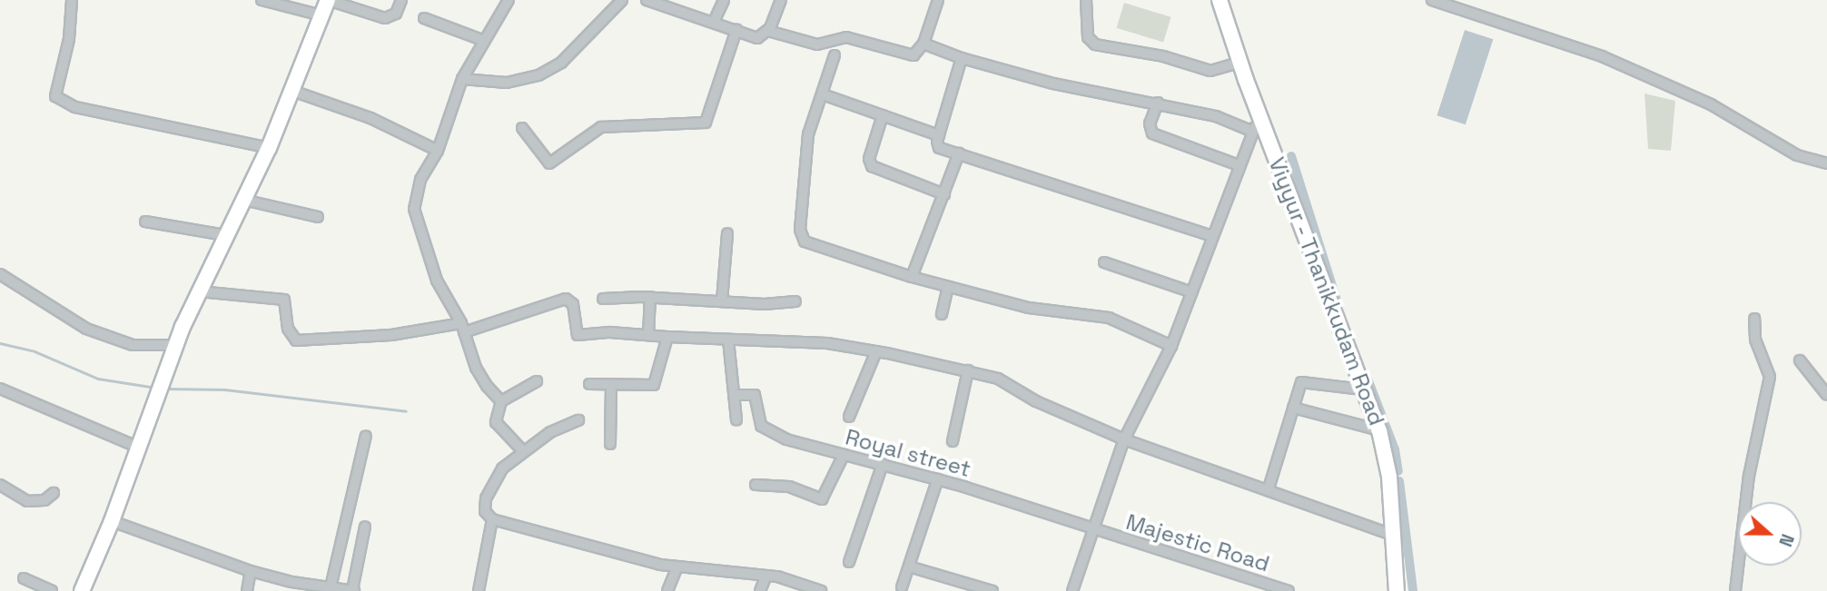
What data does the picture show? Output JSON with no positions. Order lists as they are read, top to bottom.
{
  "streets": {
    "main road": ["Viyyur - Thanikkudam Road"],
    "street": ["Royal street", "Majestic Road"]
  },
  "crossings": [
    ["Royal street", "Majestic Road"]
  ],
  "north": "right"
}
